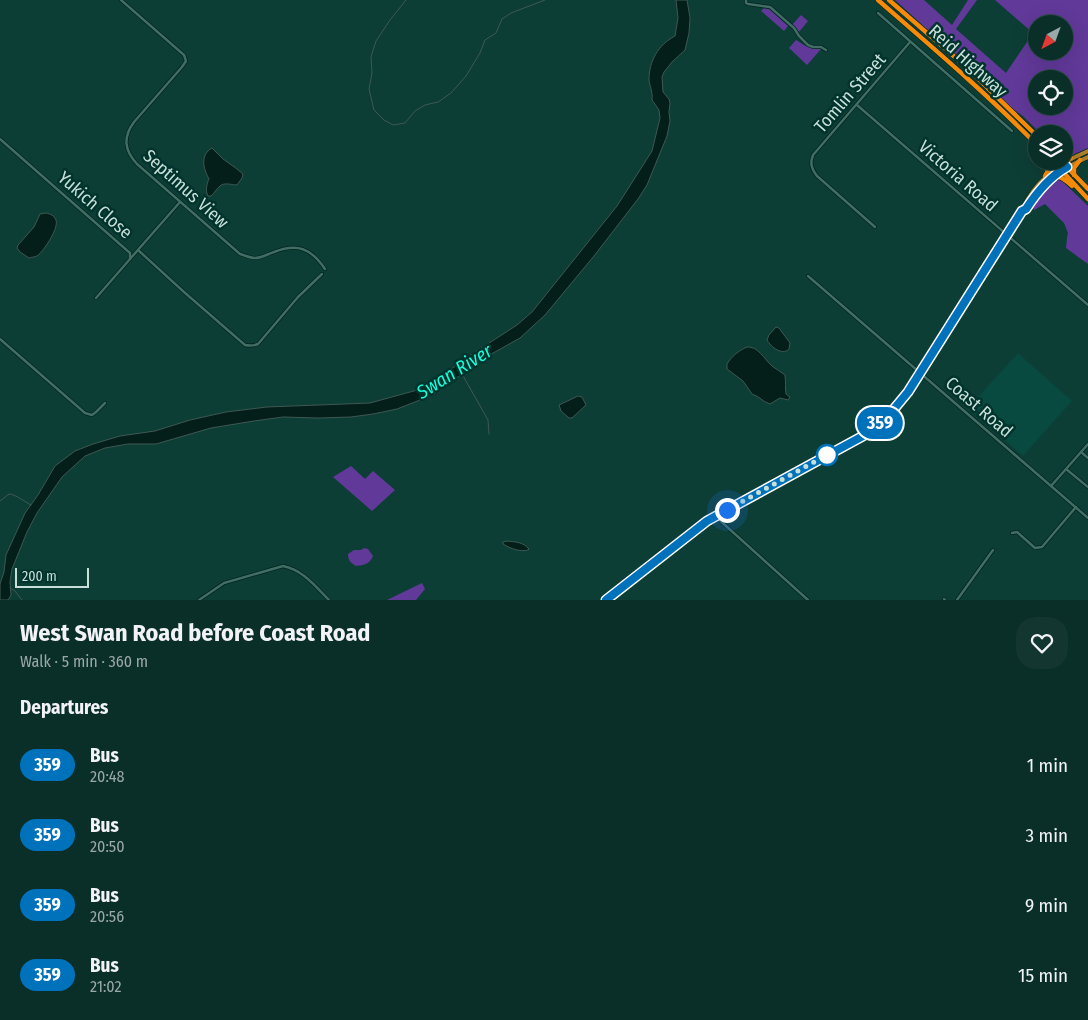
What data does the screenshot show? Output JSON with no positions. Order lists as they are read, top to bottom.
{
  "streets": {
    "highway": ["Reid Highway"],
    "street": [
      "Tomlin Street",
      "Victoria Road",
      "Septimus View",
      "Yukich Close",
      "Coast Road"
    ]
  },
  "crossings": [
    ["Tomlin Street", "Victoria Road"]
  ],
  "water": ["Swan River"],
  "lines": ["bus line 359"],
  "scale_bar": "200 m",
  "north": "bottom left",
  "page": {
    "on_map": "359",
    "scale": "200 m",
    "heading": [
      ["West Swan Road before Coast Road", "Walk · 5 min · 360 m"],
      "Departures"
    ],
    "list": [
      {
        "mark": "359",
        "name": "Bus",
        "note": "20:48",
        "value": "1 min"
      },
      {
        "mark": "359",
        "name": "Bus",
        "note": "20:50",
        "value": "3 min"
      },
      {
        "mark": "359",
        "name": "Bus",
        "note": "20:56",
        "value": "9 min"
      },
      {
        "mark": "359",
        "name": "Bus",
        "note": "21:02",
        "value": "15 min"
      }
    ]
  }
}
